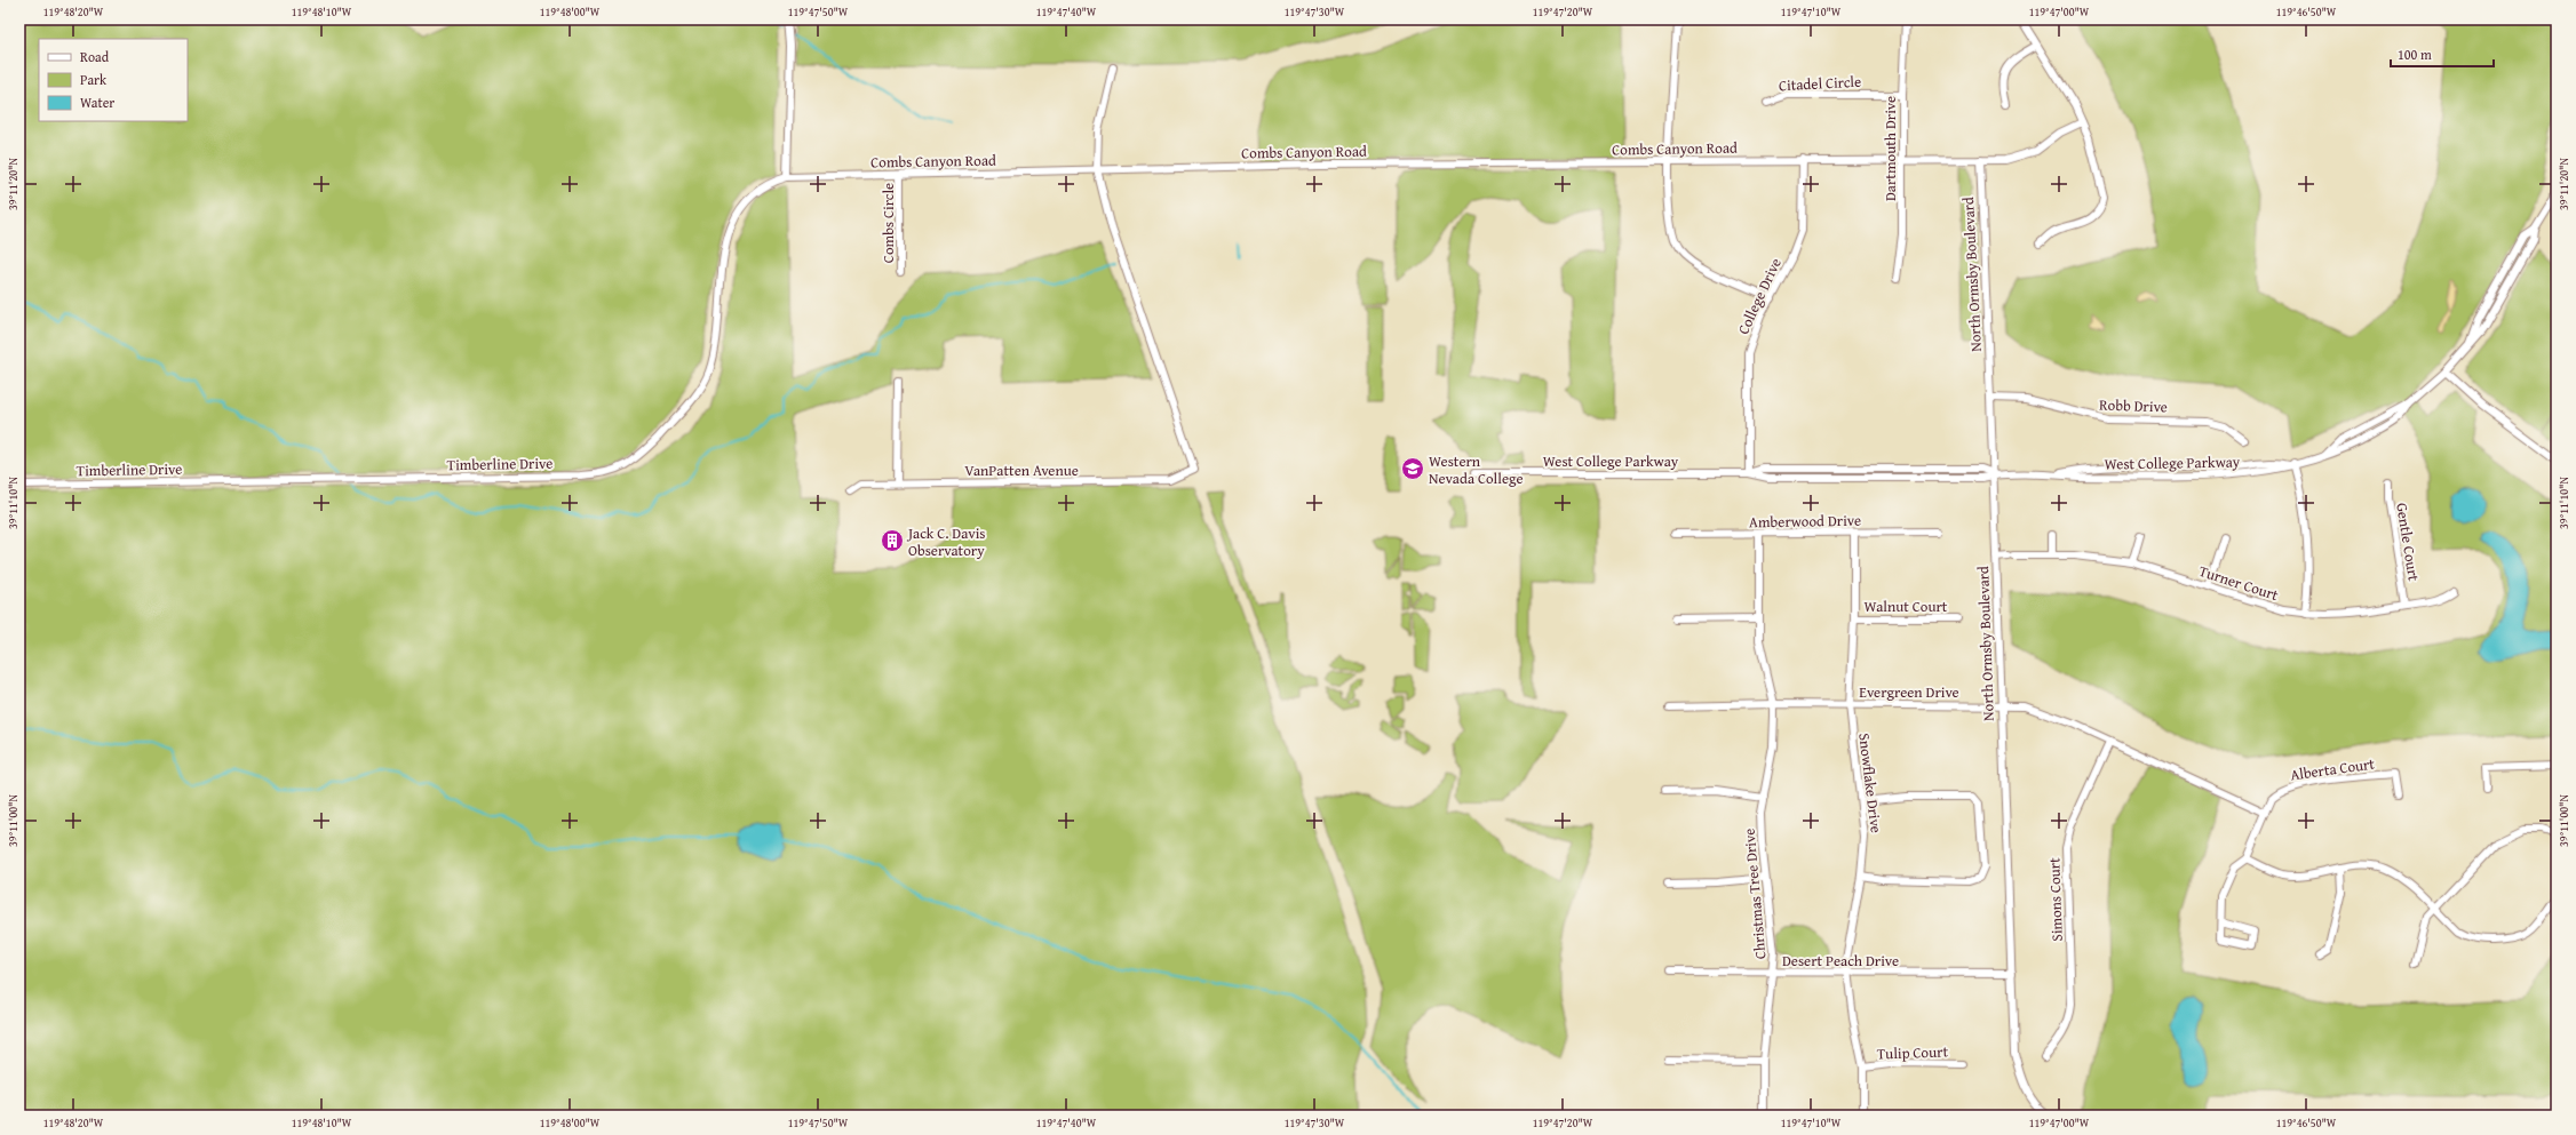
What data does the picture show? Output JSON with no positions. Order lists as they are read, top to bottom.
{
  "streets": {
    "street": [
      "Citadel Circle",
      "Combs Canyon Road",
      "Dartmouth Drive",
      "Combs Circle",
      "North Ormsby Boulevard",
      "College Drive",
      "Robb Drive",
      "West College Parkway",
      "Timberline Drive",
      "VanPatten Avenue",
      "Amberwood Drive",
      "Gentle Court",
      "Turner Court",
      "Walnut Court",
      "Evergreen Drive",
      "Alberta Court",
      "Snowflake Drive",
      "Christmas Tree Drive",
      "Simons Court",
      "Desert Peach Drive",
      "Tulip Court"
    ]
  },
  "crossings": [
    ["Citadel Circle", "Dartmouth Drive"],
    ["Combs Canyon Road", "Dartmouth Drive"],
    ["Combs Canyon Road", "Combs Circle"],
    ["Combs Canyon Road", "North Ormsby Boulevard"],
    ["Combs Canyon Road", "College Drive"],
    ["Combs Canyon Road", "Timberline Drive"],
    ["Combs Canyon Road", "VanPatten Avenue"],
    ["North Ormsby Boulevard", "Robb Drive"],
    ["North Ormsby Boulevard", "West College Parkway"],
    ["North Ormsby Boulevard", "Turner Court"],
    ["North Ormsby Boulevard", "Evergreen Drive"],
    ["North Ormsby Boulevard", "Desert Peach Drive"],
    ["College Drive", "West College Parkway"],
    ["Amberwood Drive", "Snowflake Drive"],
    ["Amberwood Drive", "Christmas Tree Drive"],
    ["Gentle Court", "Turner Court"],
    ["Walnut Court", "Snowflake Drive"],
    ["Evergreen Drive", "Alberta Court"],
    ["Evergreen Drive", "Snowflake Drive"],
    ["Evergreen Drive", "Christmas Tree Drive"],
    ["Evergreen Drive", "Simons Court"],
    ["Snowflake Drive", "Desert Peach Drive"],
    ["Snowflake Drive", "Tulip Court"],
    ["Christmas Tree Drive", "Desert Peach Drive"]
  ],
  "places": {
    "school or university": ["Western Nevada College"],
    "building": ["Jack C. Davis Observatory"]
  },
  "legend": ["Road", "Park", "Water"],
  "scale_bar": "100 m",
  "coordinates": [
    "119°48'20\"W",
    "119°48'10\"W",
    "119°48'00\"W",
    "119°47'50\"W",
    "119°47'40\"W",
    "119°47'30\"W",
    "119°47'20\"W",
    "119°47'10\"W",
    "119°47'00\"W",
    "119°46'50\"W",
    "39°11'20\"N",
    "39°11'10\"N",
    "39°11'00\"N"
  ]
}
